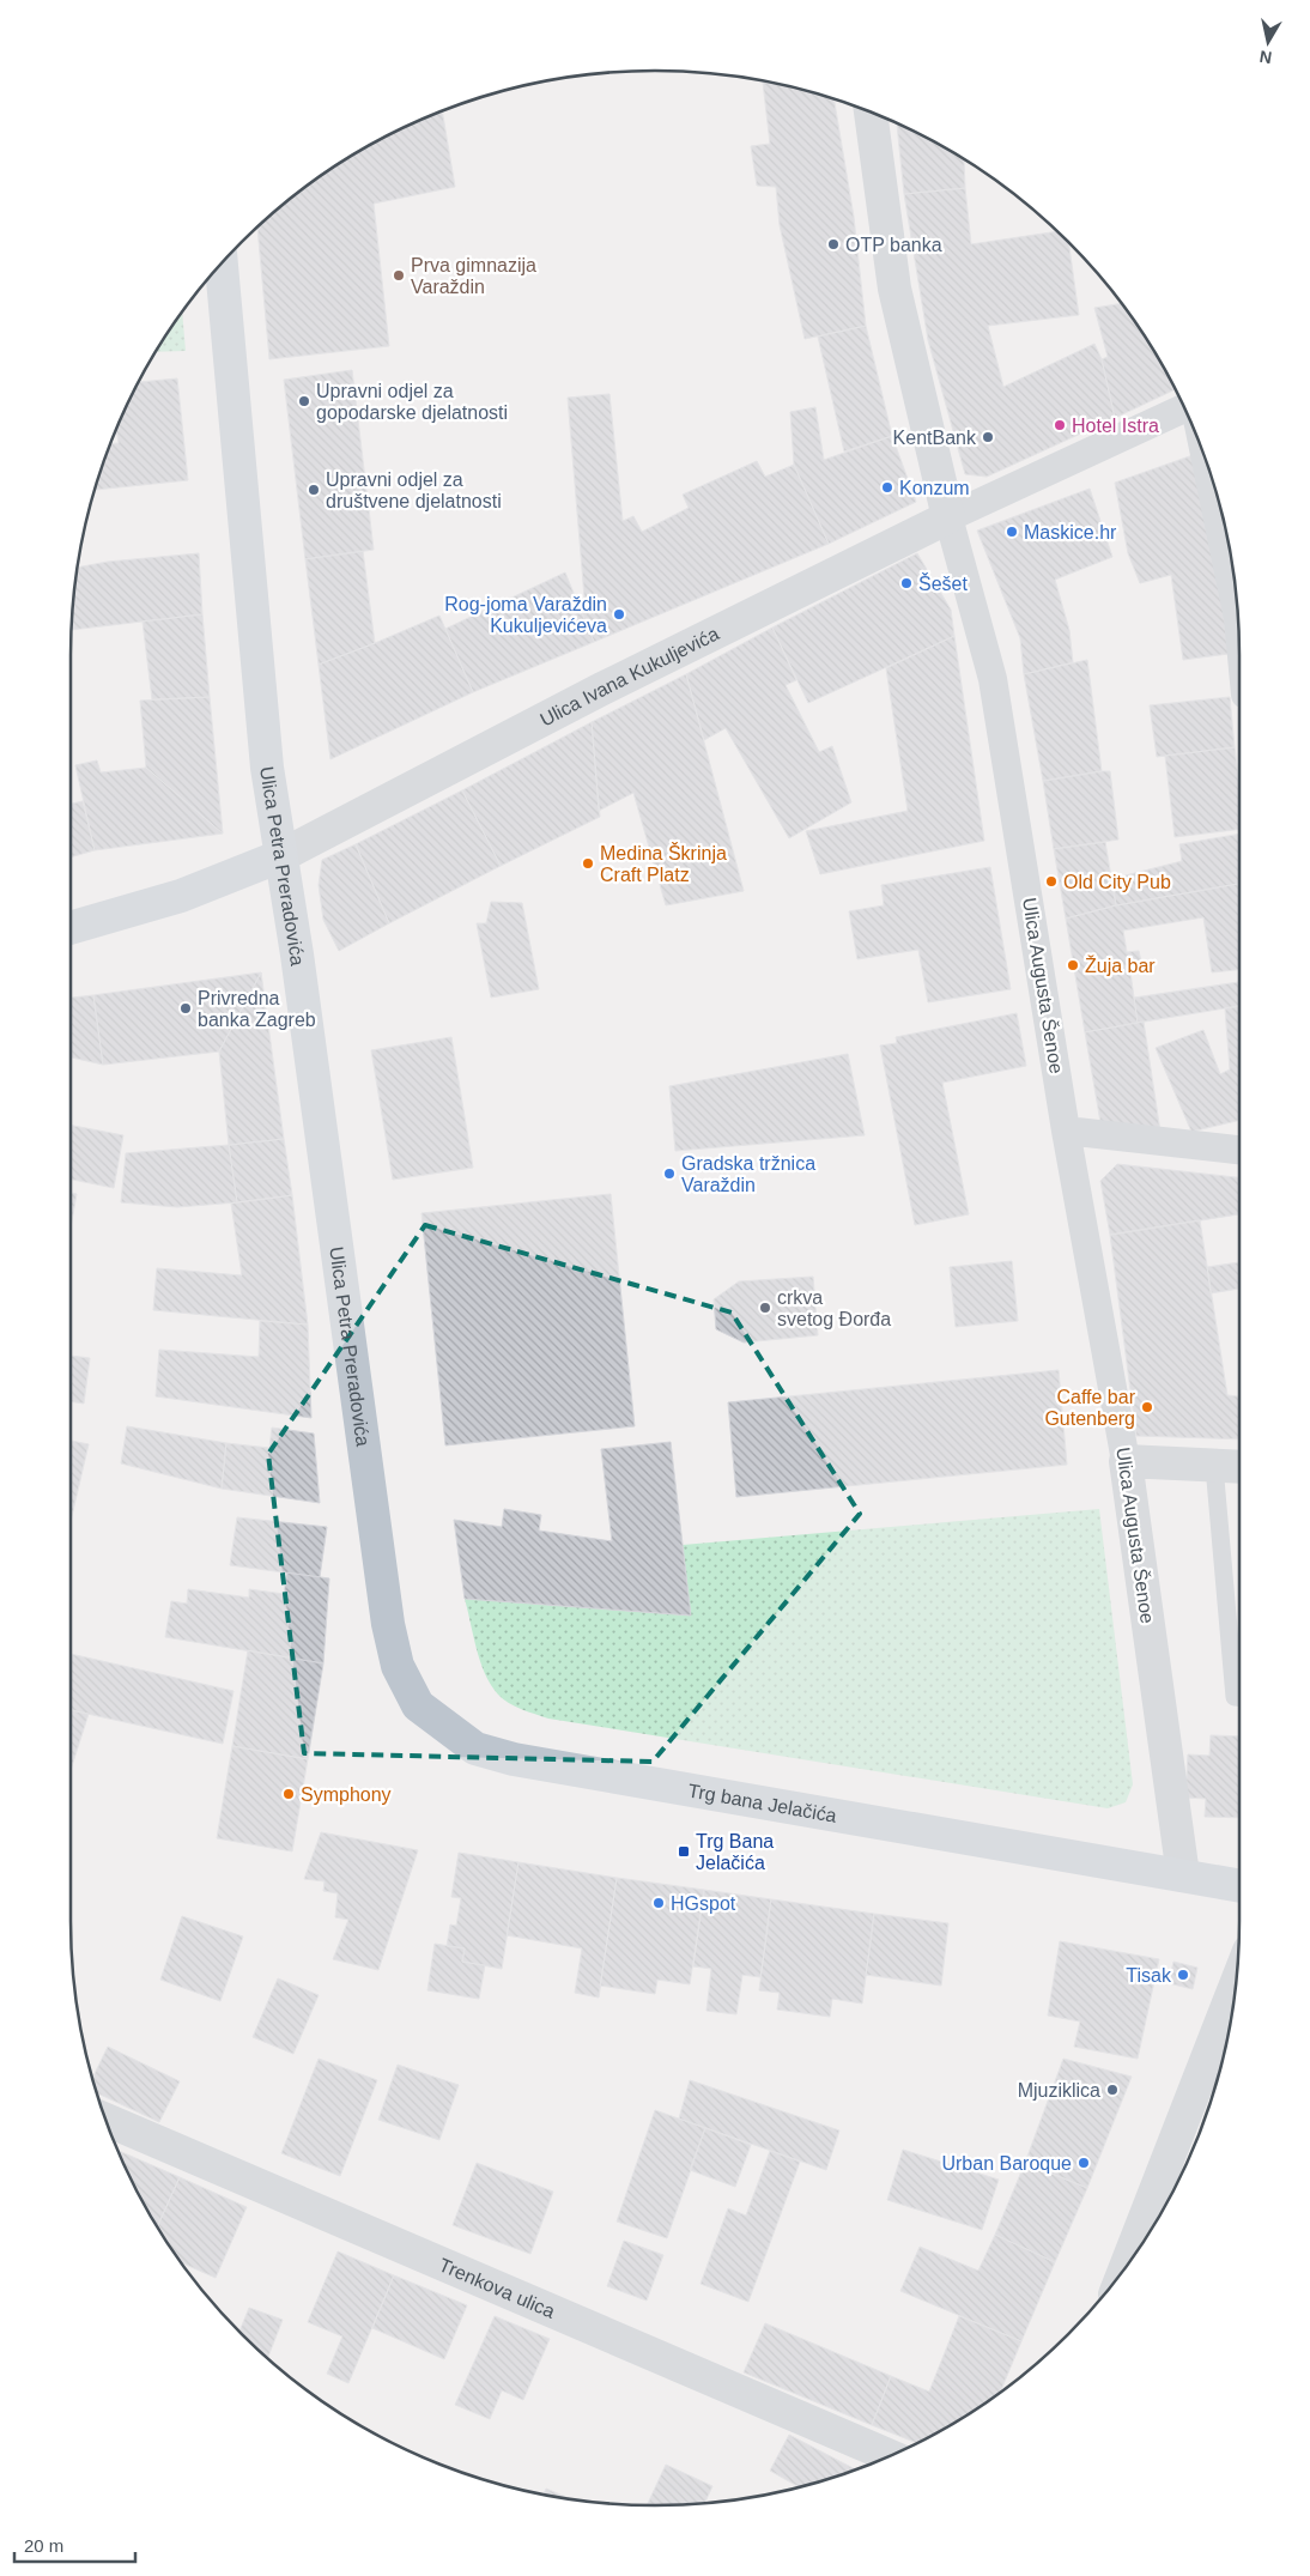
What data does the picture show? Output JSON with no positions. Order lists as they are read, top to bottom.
{
  "streets": {
    "main road": ["Ulica Ivana Kukuljevića", "Ulica Petra Preradovića", "Trg bana Jelačića"],
    "street": ["Ulica Augusta Šenoe", "Trenkova ulica"]
  },
  "crossings": [
    ["Ulica Ivana Kukuljevića", "Ulica Petra Preradovića"],
    ["Ulica Ivana Kukuljevića", "Ulica Augusta Šenoe"],
    ["Ulica Petra Preradovića", "Trg bana Jelačića"],
    ["Ulica Augusta Šenoe", "Trg bana Jelačića"]
  ],
  "places": {
    "other": [
      "OTP banka",
      "Prva gimnazija Varaždin",
      "Upravni odjel za gopodarske djelatnosti",
      "Hotel Istra",
      "KentBank",
      "Konzum",
      "Upravni odjel za društvene djelatnosti",
      "Maskice.hr",
      "Šešet",
      "Rog-joma Varaždin Kukuljevićeva",
      "Medina Škrinja Craft Platz",
      "Old City Pub",
      "Žuja bar",
      "Privredna banka Zagreb",
      "Gradska tržnica Varaždin",
      "crkva svetog Đorđa",
      "Caffe bar Gutenberg",
      "Symphony",
      "HGspot",
      "Tisak",
      "Mjuziklica",
      "Urban Baroque"
    ],
    "transit": ["Trg Bana Jelačića"]
  },
  "scale_bar": "20 m",
  "north": "bottom"
}
